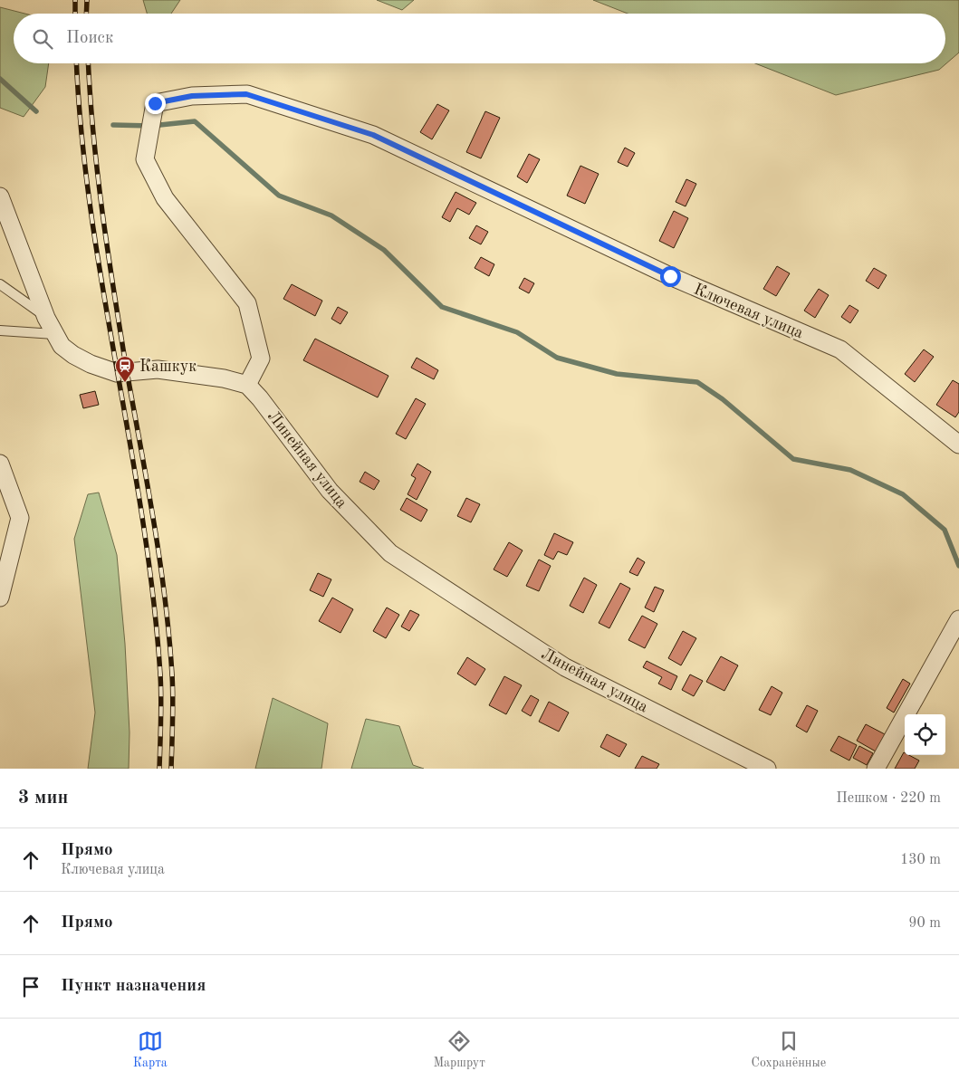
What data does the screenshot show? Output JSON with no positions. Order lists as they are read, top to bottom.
{
  "streets": {
    "street": ["Ключевая улица", "Линейная улица"]
  },
  "crossings": [
    ["Ключевая улица", "Линейная улица"]
  ],
  "places": {
    "station": ["Кашкук"]
  },
  "page": {
    "search": "Поиск",
    "heading": ["3 мин", "Пешком · 220 m"],
    "list": [
      ["Прямо", "Ключевая улица", "130 m"],
      ["Прямо", "90 m"],
      "Пункт назначения"
    ],
    "nav": ["Карта", "Маршрут", "Сохранённые"]
  }
}
